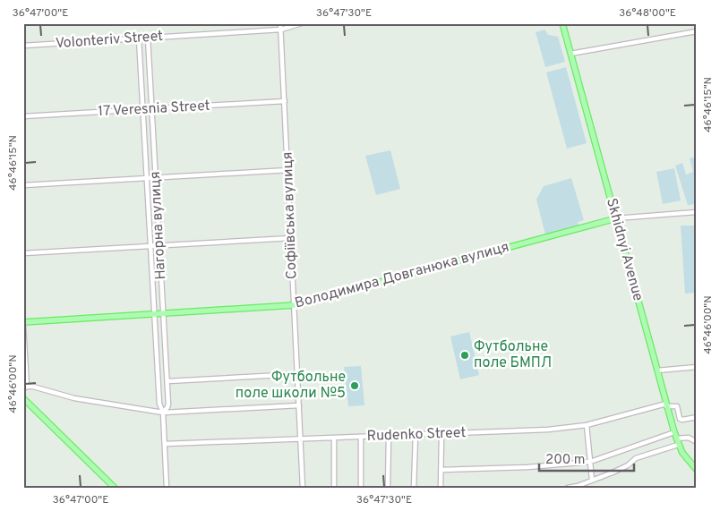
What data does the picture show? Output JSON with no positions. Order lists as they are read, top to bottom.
{
  "streets": {
    "main road": ["Skhidnyi Avenue", "Володимира Довганюка вулиця"],
    "street": [
      "Volonteriv Street",
      "17 Veresnia Street",
      "Софіївська вулиця",
      "Нагорна вулиця",
      "Rudenko Street"
    ]
  },
  "crossings": [
    ["Volonteriv Street", "Софіївська вулиця"],
    ["Volonteriv Street", "Нагорна вулиця"],
    ["17 Veresnia Street", "Софіївська вулиця"],
    ["17 Veresnia Street", "Нагорна вулиця"],
    ["Софіївська вулиця", "Володимира Довганюка вулиця"],
    ["Софіївська вулиця", "Rudenko Street"],
    ["Нагорна вулиця", "Володимира Довганюка вулиця"],
    ["Нагорна вулиця", "Rudenko Street"],
    ["Skhidnyi Avenue", "Володимира Довганюка вулиця"],
    ["Skhidnyi Avenue", "Rudenko Street"]
  ],
  "places": ["Футбольне поле БМПЛ", "Футбольне поле школи №5"],
  "scale_bar": "200 m",
  "coordinates": [
    "36°47'00\"E",
    "36°47'30\"E",
    "36°48'00\"E",
    "46°46'15\"N",
    "46°46'00\"N"
  ]
}
